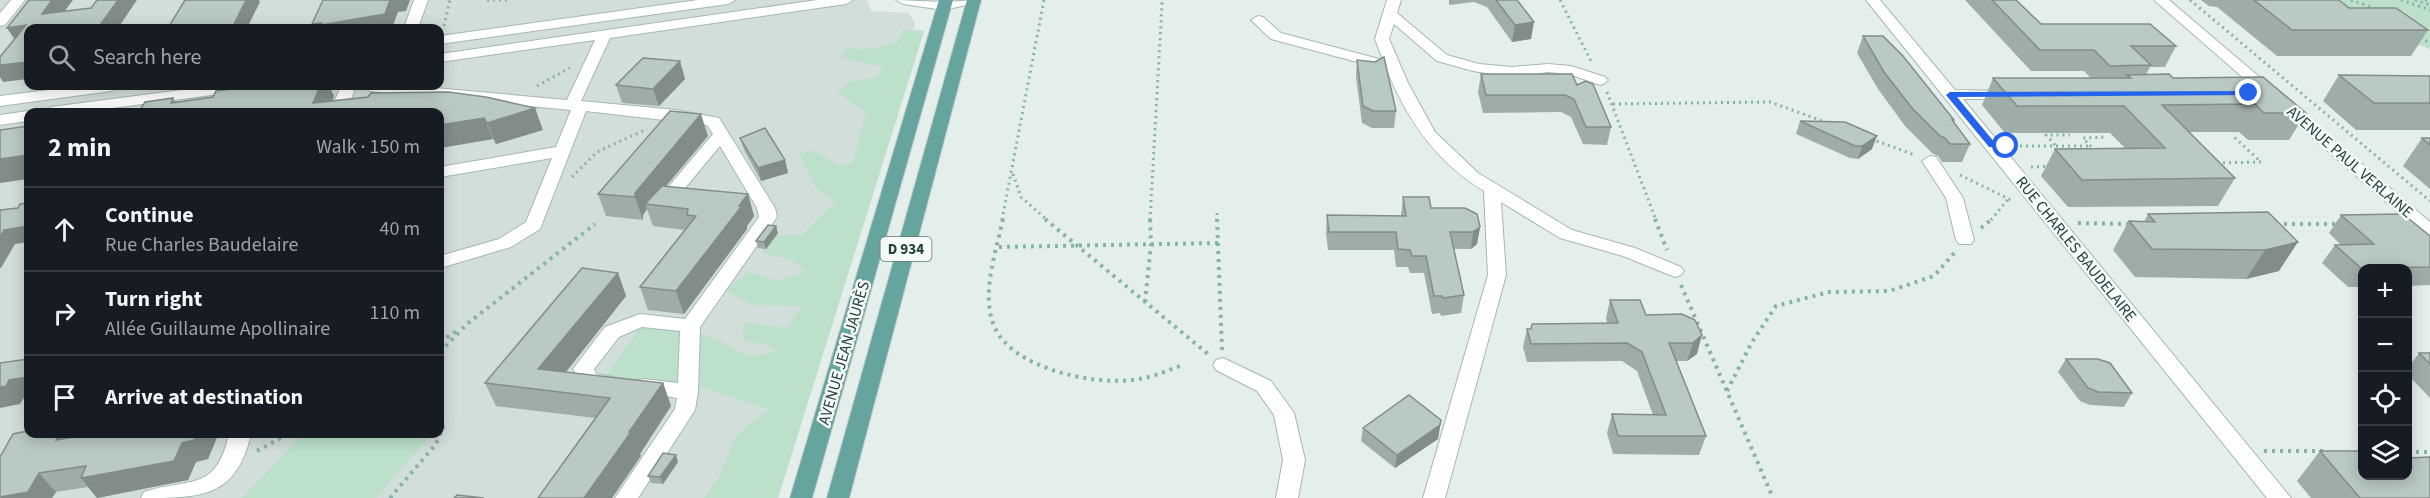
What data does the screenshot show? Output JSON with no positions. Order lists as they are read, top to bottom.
{
  "streets": {
    "main road": ["D 934", "AVENUE JEAN JAURÈS"],
    "street": ["AVENUE PAUL VERLAINE", "RUE CHARLES BAUDELAIRE"]
  },
  "page": {
    "search": "Search here",
    "heading": ["2 min", "Walk · 150 m"],
    "list": [
      ["Continue", "Rue Charles Baudelaire", "40 m"],
      ["Turn right", "Allée Guillaume Apollinaire", "110 m"],
      "Arrive at destination"
    ],
    "map_buttons": ["+", "−"]
  }
}
